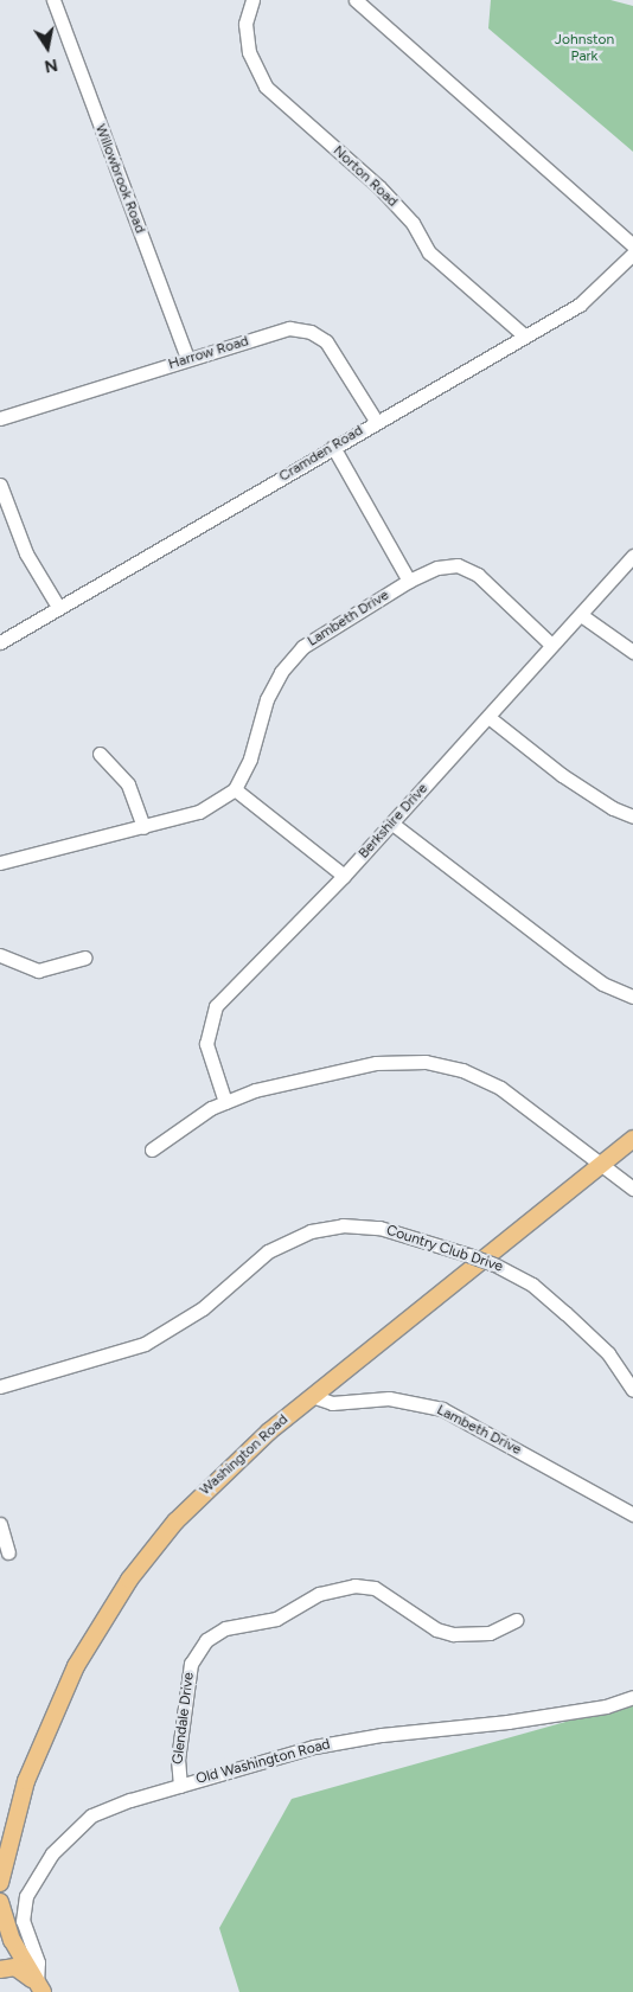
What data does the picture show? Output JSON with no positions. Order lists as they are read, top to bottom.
{
  "streets": {
    "main road": ["Washington Road"],
    "street": [
      "Norton Road",
      "Willowbrook Road",
      "Harrow Road",
      "Cramden Road",
      "Lambeth Drive",
      "Berkshire Drive",
      "Country Club Drive",
      "Glendale Drive",
      "Old Washington Road"
    ]
  },
  "crossings": [
    ["Norton Road", "Cramden Road"],
    ["Willowbrook Road", "Harrow Road"],
    ["Harrow Road", "Cramden Road"],
    ["Lambeth Drive", "Berkshire Drive"],
    ["Lambeth Drive", "Washington Road"],
    ["Glendale Drive", "Old Washington Road"]
  ],
  "parks": ["Johnston Park"],
  "north": "bottom"
}
